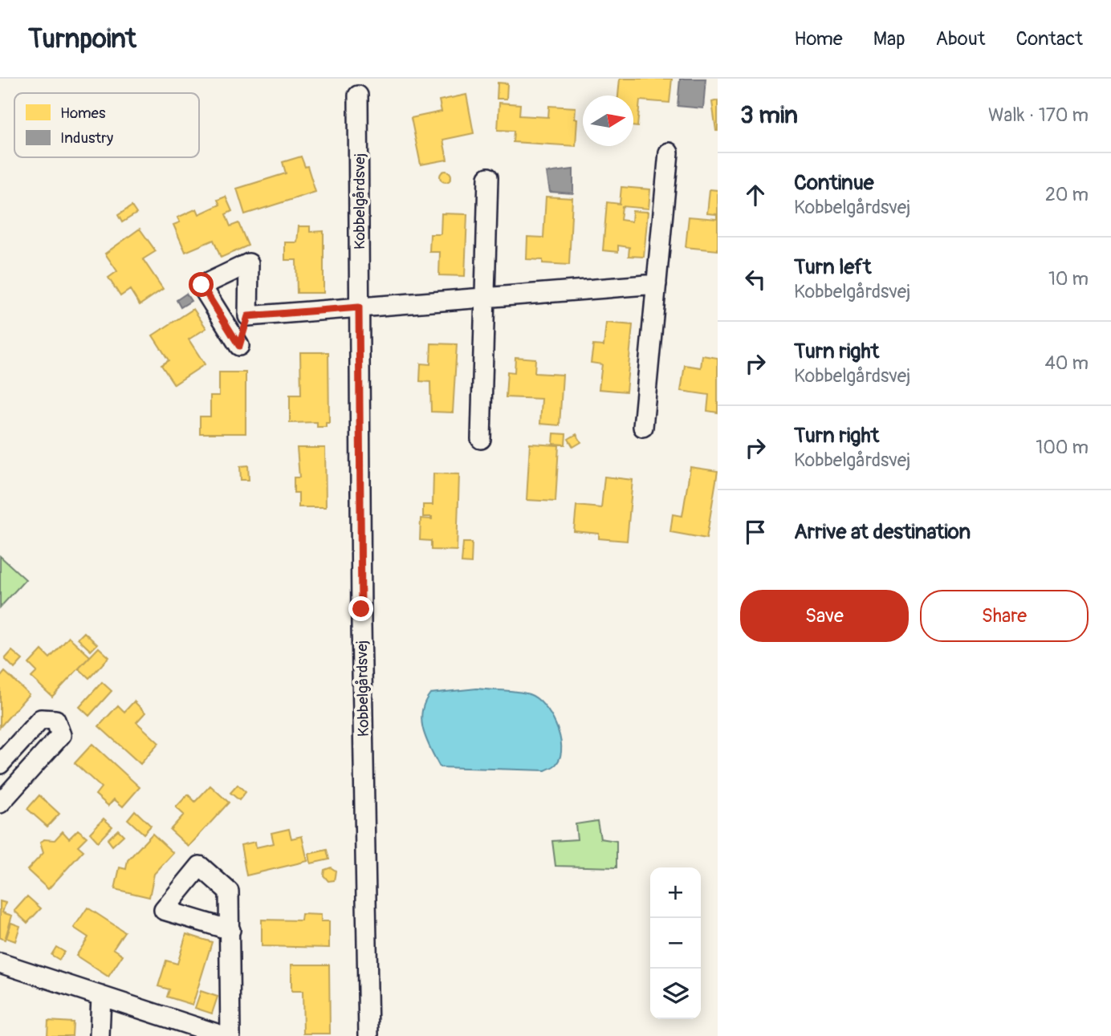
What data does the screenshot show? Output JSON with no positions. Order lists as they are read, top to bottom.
{
  "streets": {
    "street": ["Kobbelgårdsvej"]
  },
  "legend": ["Homes", "Industry"],
  "north": "right",
  "page": {
    "header": "Turnpoint",
    "nav": [
      "Home",
      "Map",
      "About",
      "Contact"
    ],
    "heading": ["3 min", "Walk · 170 m"],
    "list": [
      ["Continue", "Kobbelgårdsvej", "20 m"],
      ["Turn left", "Kobbelgårdsvej", "10 m"],
      ["Turn right", "Kobbelgårdsvej", "40 m"],
      ["Turn right", "Kobbelgårdsvej", "100 m"],
      "Arrive at destination"
    ],
    "buttons": ["Save", "Share"],
    "map_buttons": ["+", "−"]
  }
}
